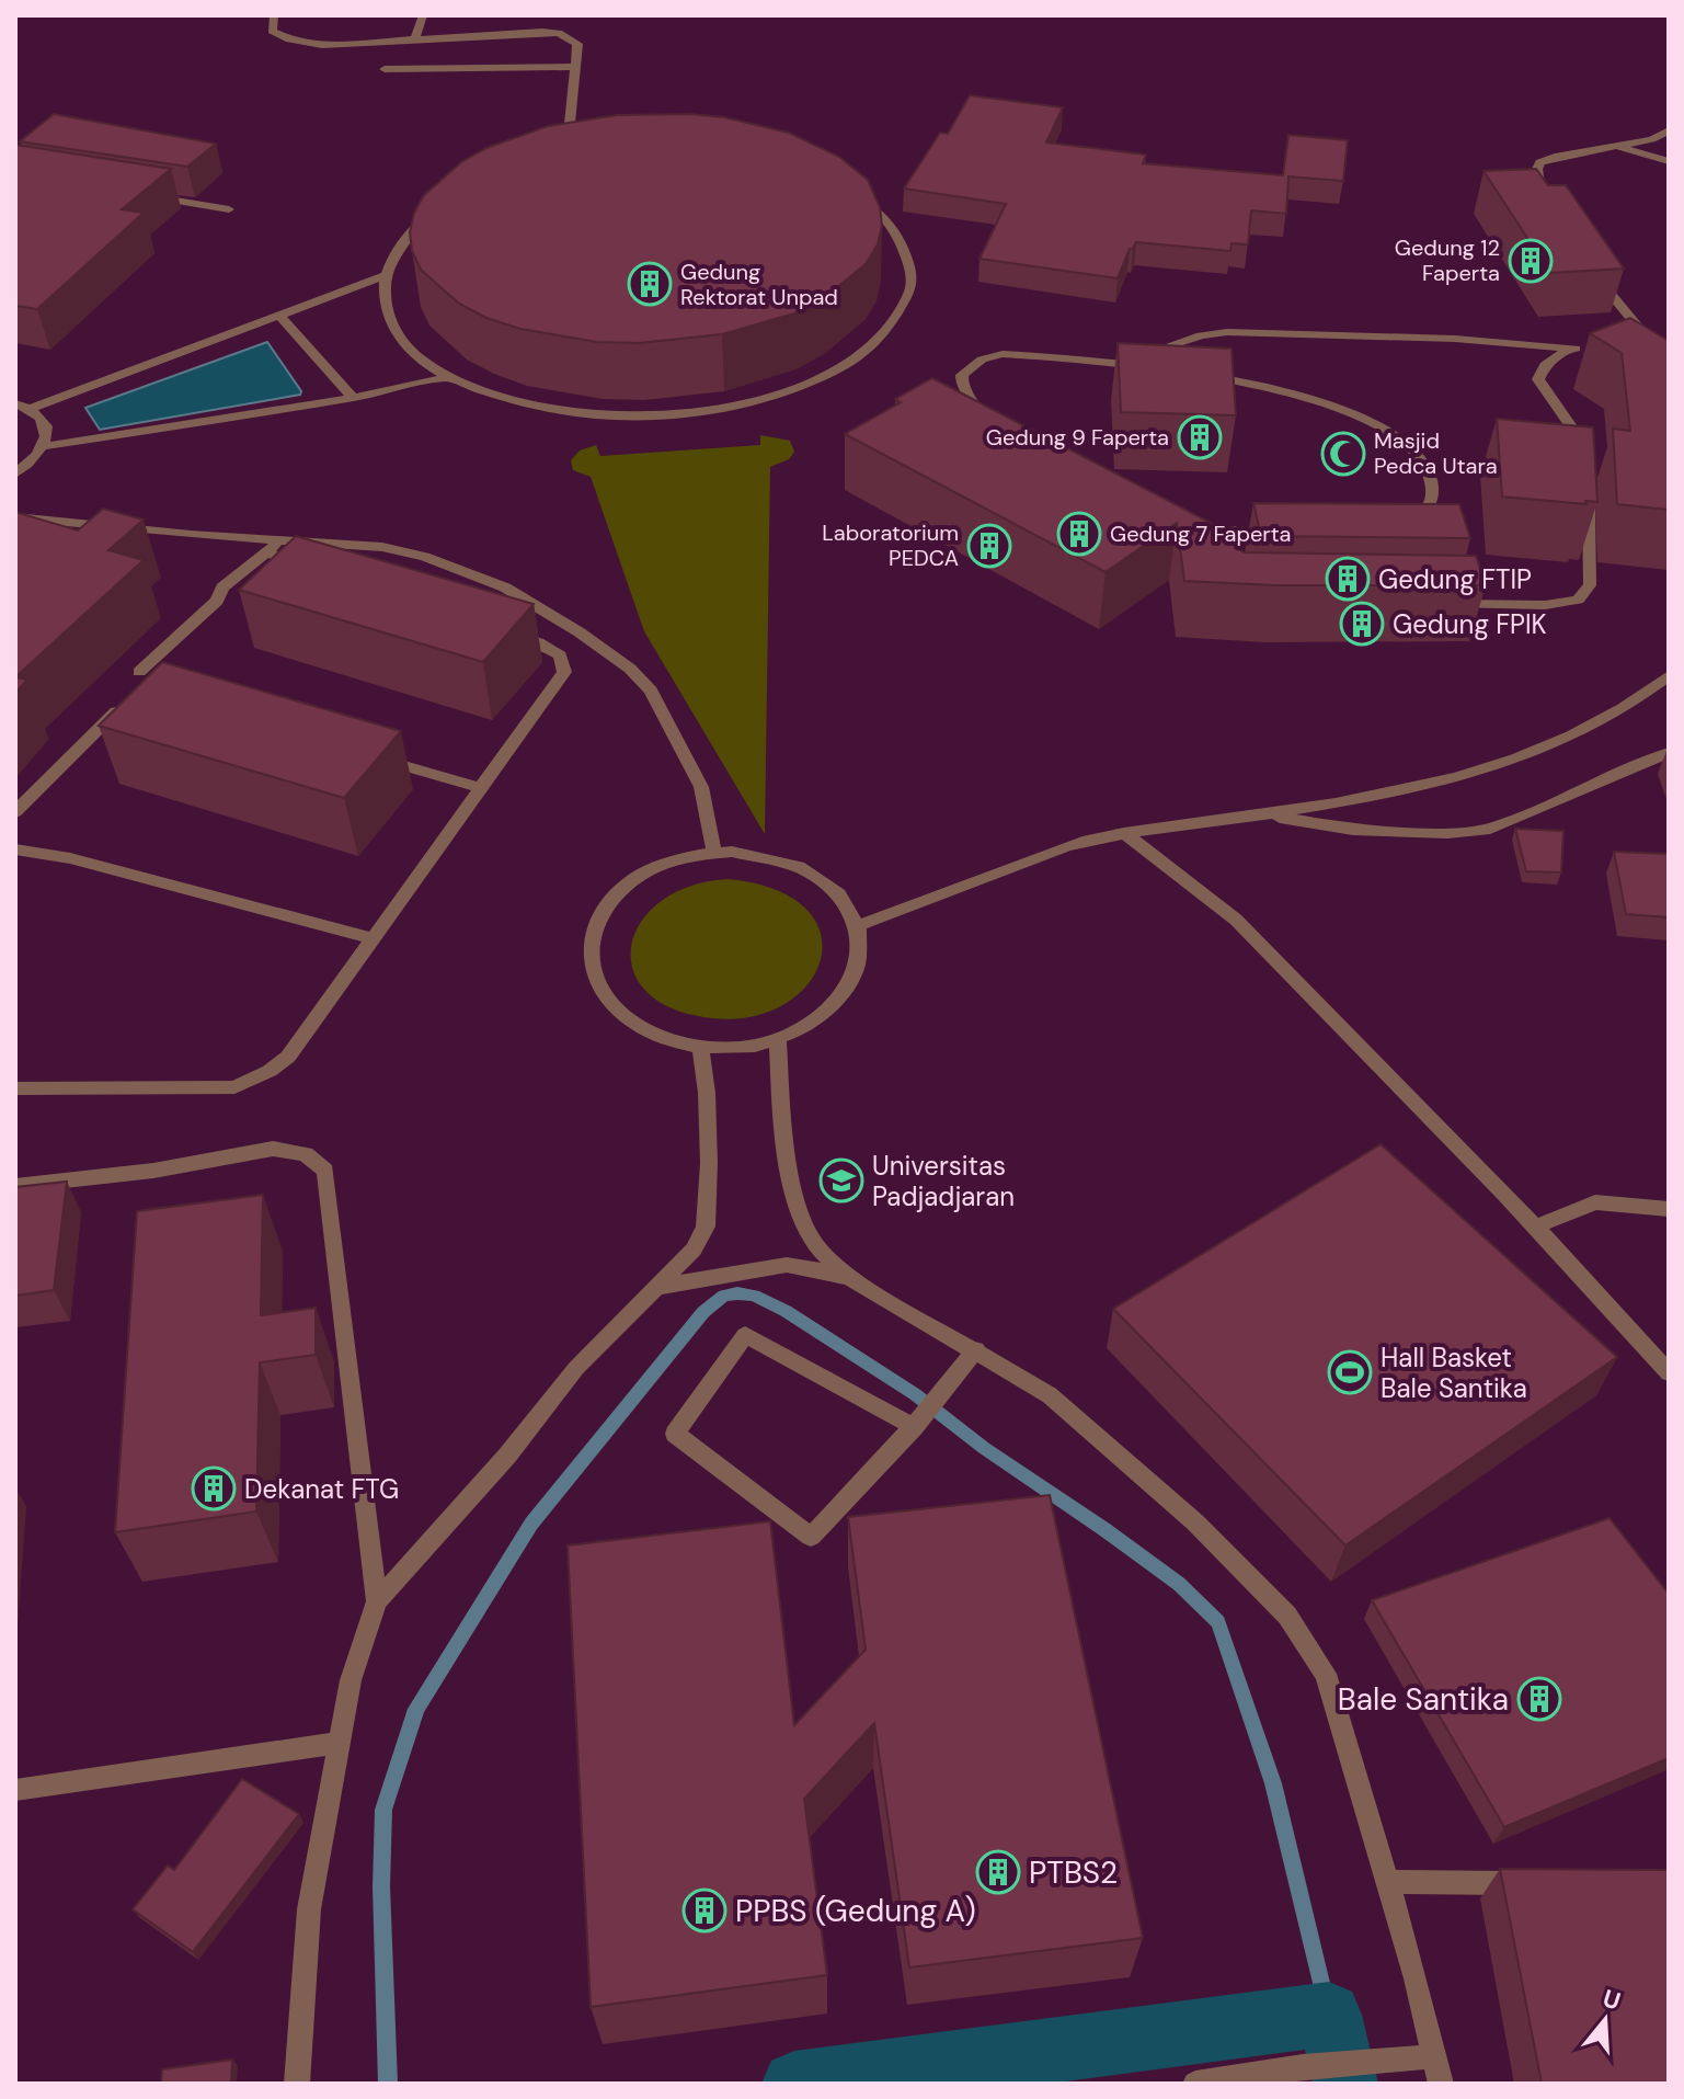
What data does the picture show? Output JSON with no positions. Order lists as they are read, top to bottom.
{
  "places": {
    "building": [
      "Gedung 12 Faperta",
      "Gedung Rektorat Unpad",
      "Gedung 9 Faperta",
      "Gedung 7 Faperta",
      "Laboratorium PEDCA",
      "Gedung FTIP",
      "Gedung FPIK",
      "Dekanat FTG",
      "Bale Santika",
      "PTBS2",
      "PPBS (Gedung A)"
    ],
    "mosque": ["Masjid Pedca Utara"],
    "school or university": ["Universitas Padjadjaran"],
    "sports": ["Hall Basket Bale Santika"]
  },
  "north": "top"
}
